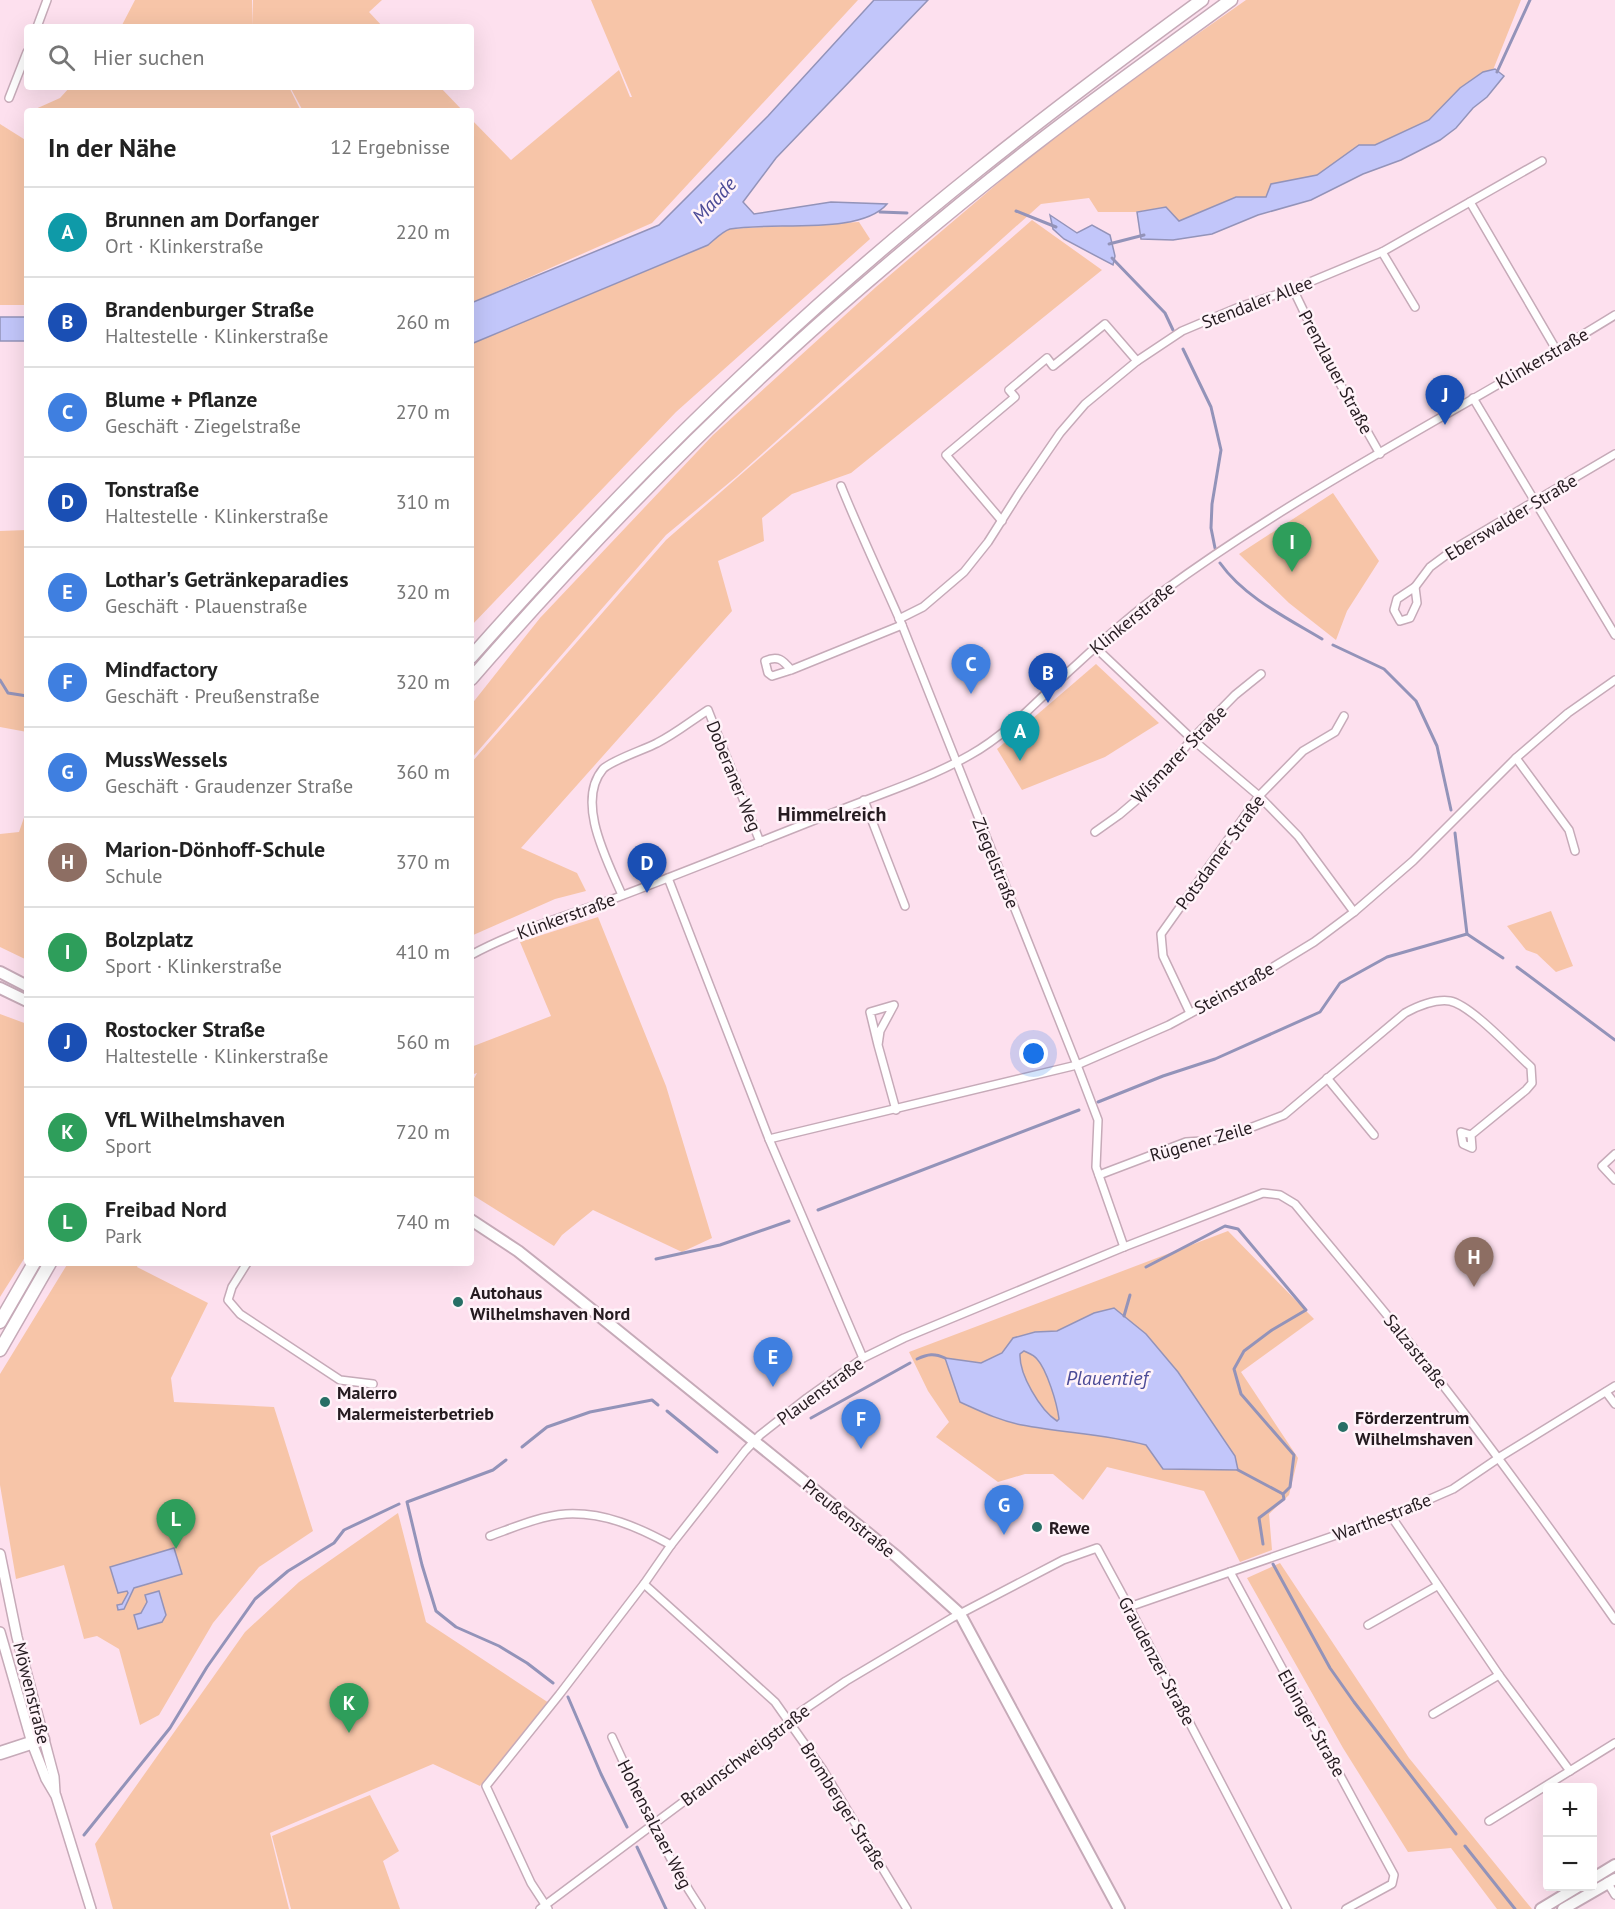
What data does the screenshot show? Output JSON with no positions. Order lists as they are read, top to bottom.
{
  "streets": {
    "main road": ["Preußenstraße"],
    "street": [
      "Stendaler Allee",
      "Klinkerstraße",
      "Prenzlauer Straße",
      "Eberswalder Straße",
      "Wismarer Straße",
      "Doberaner Weg",
      "Potsdamer Straße",
      "Ziegelstraße",
      "Steinstraße",
      "Rügener Zeile",
      "Salzastraße",
      "Plauenstraße",
      "Warthestraße",
      "Graudenzer Straße",
      "Möwenstraße",
      "Elbinger Straße",
      "Braunschweigstraße",
      "Bromberger Straße",
      "Hohensalzaer Weg"
    ]
  },
  "crossings": [
    ["Stendaler Allee", "Prenzlauer Straße"],
    ["Stendaler Allee", "Ziegelstraße"],
    ["Klinkerstraße", "Prenzlauer Straße"],
    ["Klinkerstraße", "Doberaner Weg"],
    ["Klinkerstraße", "Ziegelstraße"],
    ["Potsdamer Straße", "Steinstraße"],
    ["Ziegelstraße", "Steinstraße"],
    ["Ziegelstraße", "Rügener Zeile"],
    ["Ziegelstraße", "Plauenstraße"],
    ["Salzastraße", "Plauenstraße"],
    ["Salzastraße", "Warthestraße"],
    ["Plauenstraße", "Preußenstraße"],
    ["Plauenstraße", "Braunschweigstraße"],
    ["Plauenstraße", "Bromberger Straße"],
    ["Warthestraße", "Graudenzer Straße"],
    ["Warthestraße", "Elbinger Straße"],
    ["Preußenstraße", "Graudenzer Straße"],
    ["Preußenstraße", "Braunschweigstraße"],
    ["Graudenzer Straße", "Braunschweigstraße"],
    ["Braunschweigstraße", "Bromberger Straße"],
    ["Braunschweigstraße", "Hohensalzaer Weg"]
  ],
  "districts": ["Himmelreich"],
  "water": ["Maade", "Plauentief"],
  "places": [
    "Autohaus Wilhelmshaven Nord",
    "Malerro Malermeisterbetrieb",
    "Förderzentrum Wilhelmshaven",
    "Rewe"
  ],
  "page": {
    "search": "Hier suchen",
    "heading": ["In der Nähe", "12 Ergebnisse"],
    "list": [
      {
        "mark": "A",
        "name": "Brunnen am Dorfanger",
        "note": "Ort · Klinkerstraße",
        "value": "220 m"
      },
      {
        "mark": "B",
        "name": "Brandenburger Straße",
        "note": "Haltestelle · Klinkerstraße",
        "value": "260 m"
      },
      {
        "mark": "C",
        "name": "Blume + Pflanze",
        "note": "Geschäft · Ziegelstraße",
        "value": "270 m"
      },
      {
        "mark": "D",
        "name": "Tonstraße",
        "note": "Haltestelle · Klinkerstraße",
        "value": "310 m"
      },
      {
        "mark": "E",
        "name": "Lothar's Getränkeparadies",
        "note": "Geschäft · Plauenstraße",
        "value": "320 m"
      },
      {
        "mark": "F",
        "name": "Mindfactory",
        "note": "Geschäft · Preußenstraße",
        "value": "320 m"
      },
      {
        "mark": "G",
        "name": "MussWessels",
        "note": "Geschäft · Graudenzer Straße",
        "value": "360 m"
      },
      {
        "mark": "H",
        "name": "Marion-Dönhoff-Schule",
        "note": "Schule",
        "value": "370 m"
      },
      {
        "mark": "I",
        "name": "Bolzplatz",
        "note": "Sport · Klinkerstraße",
        "value": "410 m"
      },
      {
        "mark": "J",
        "name": "Rostocker Straße",
        "note": "Haltestelle · Klinkerstraße",
        "value": "560 m"
      },
      {
        "mark": "K",
        "name": "VfL Wilhelmshaven",
        "note": "Sport",
        "value": "720 m"
      },
      {
        "mark": "L",
        "name": "Freibad Nord",
        "note": "Park",
        "value": "740 m"
      }
    ],
    "pins": [
      "J",
      "I",
      "C",
      "B",
      "A",
      "D",
      "H",
      "E",
      "F",
      "G",
      "L",
      "K"
    ],
    "map_buttons": ["+", "−"]
  }
}
